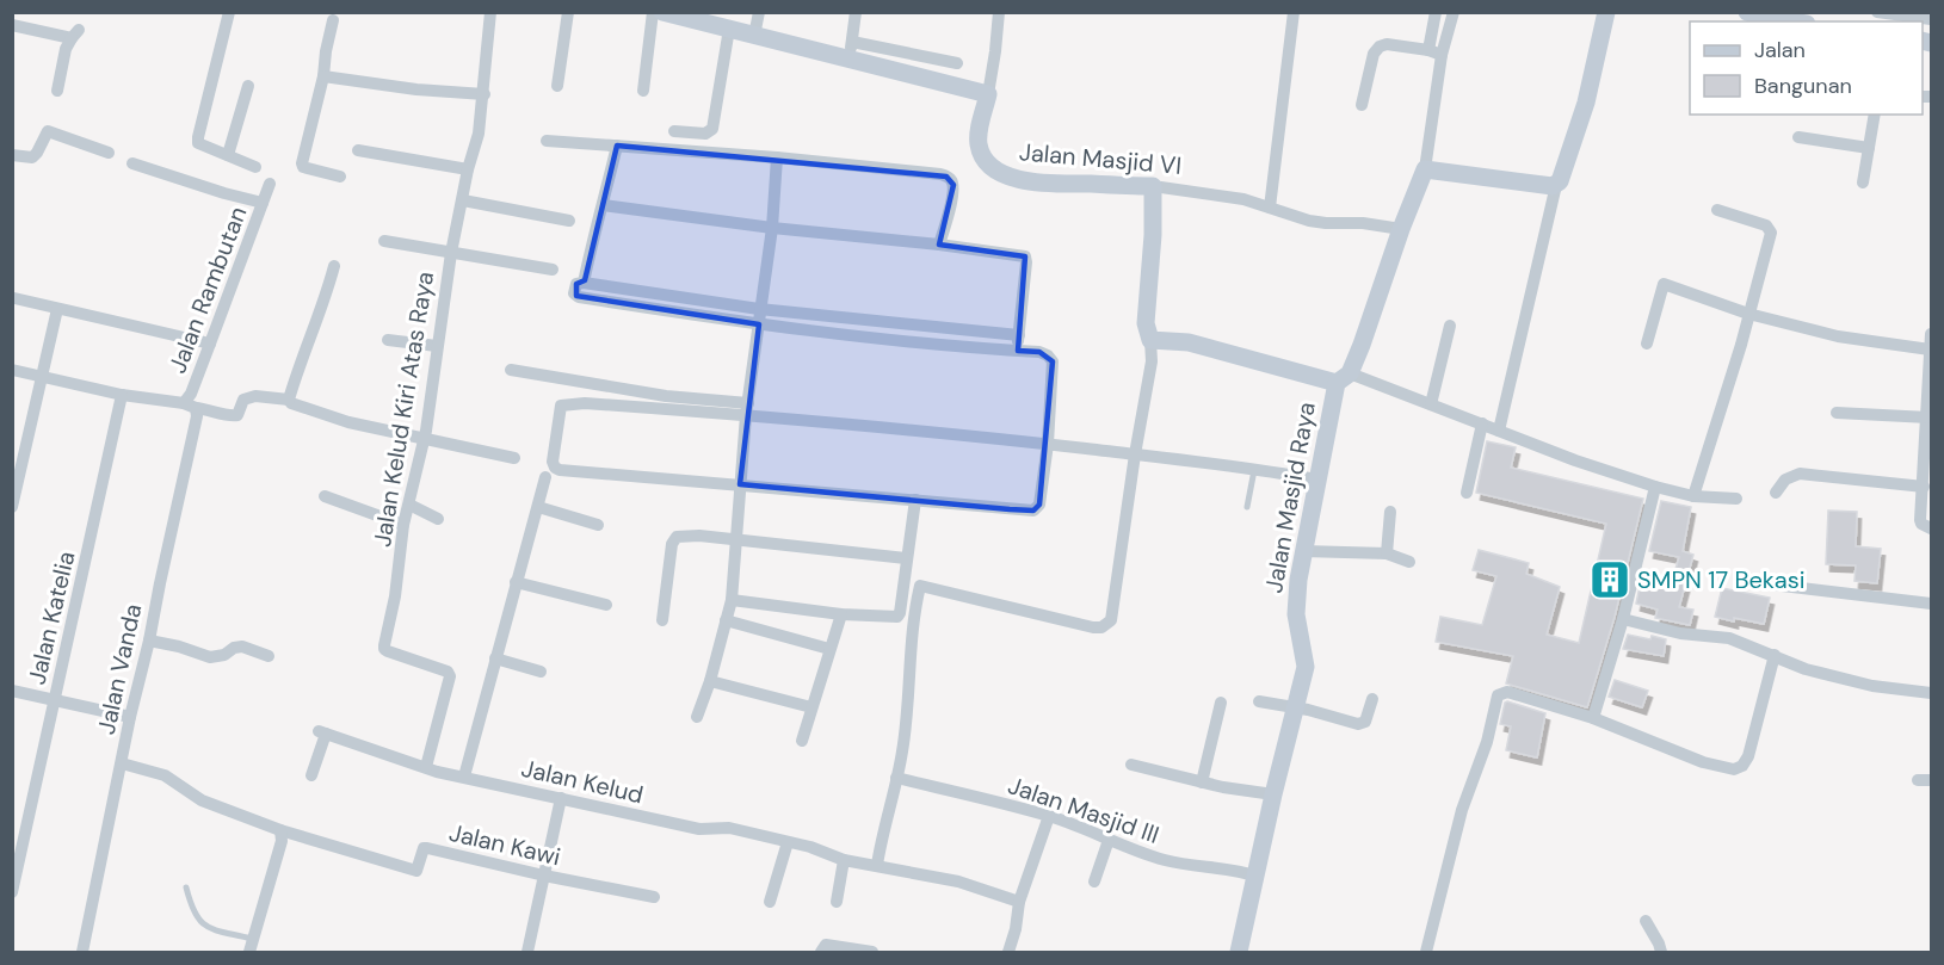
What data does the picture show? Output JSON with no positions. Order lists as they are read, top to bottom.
{
  "streets": {
    "street": [
      "Jalan Masjid VI",
      "Jalan Rambutan",
      "Jalan Kelud Kiri Atas Raya",
      "Jalan Masjid Raya",
      "Jalan Katelia",
      "Jalan Vanda",
      "Jalan Kelud",
      "Jalan Masjid III",
      "Jalan Kawi"
    ]
  },
  "crossings": [
    ["Jalan Masjid VI", "Jalan Masjid Raya"],
    ["Jalan Rambutan", "Jalan Vanda"],
    ["Jalan Kelud Kiri Atas Raya", "Jalan Kelud"],
    ["Jalan Masjid Raya", "Jalan Masjid III"]
  ],
  "places": {
    "building": ["SMPN 17 Bekasi"]
  },
  "legend": ["Jalan", "Bangunan"]
}
